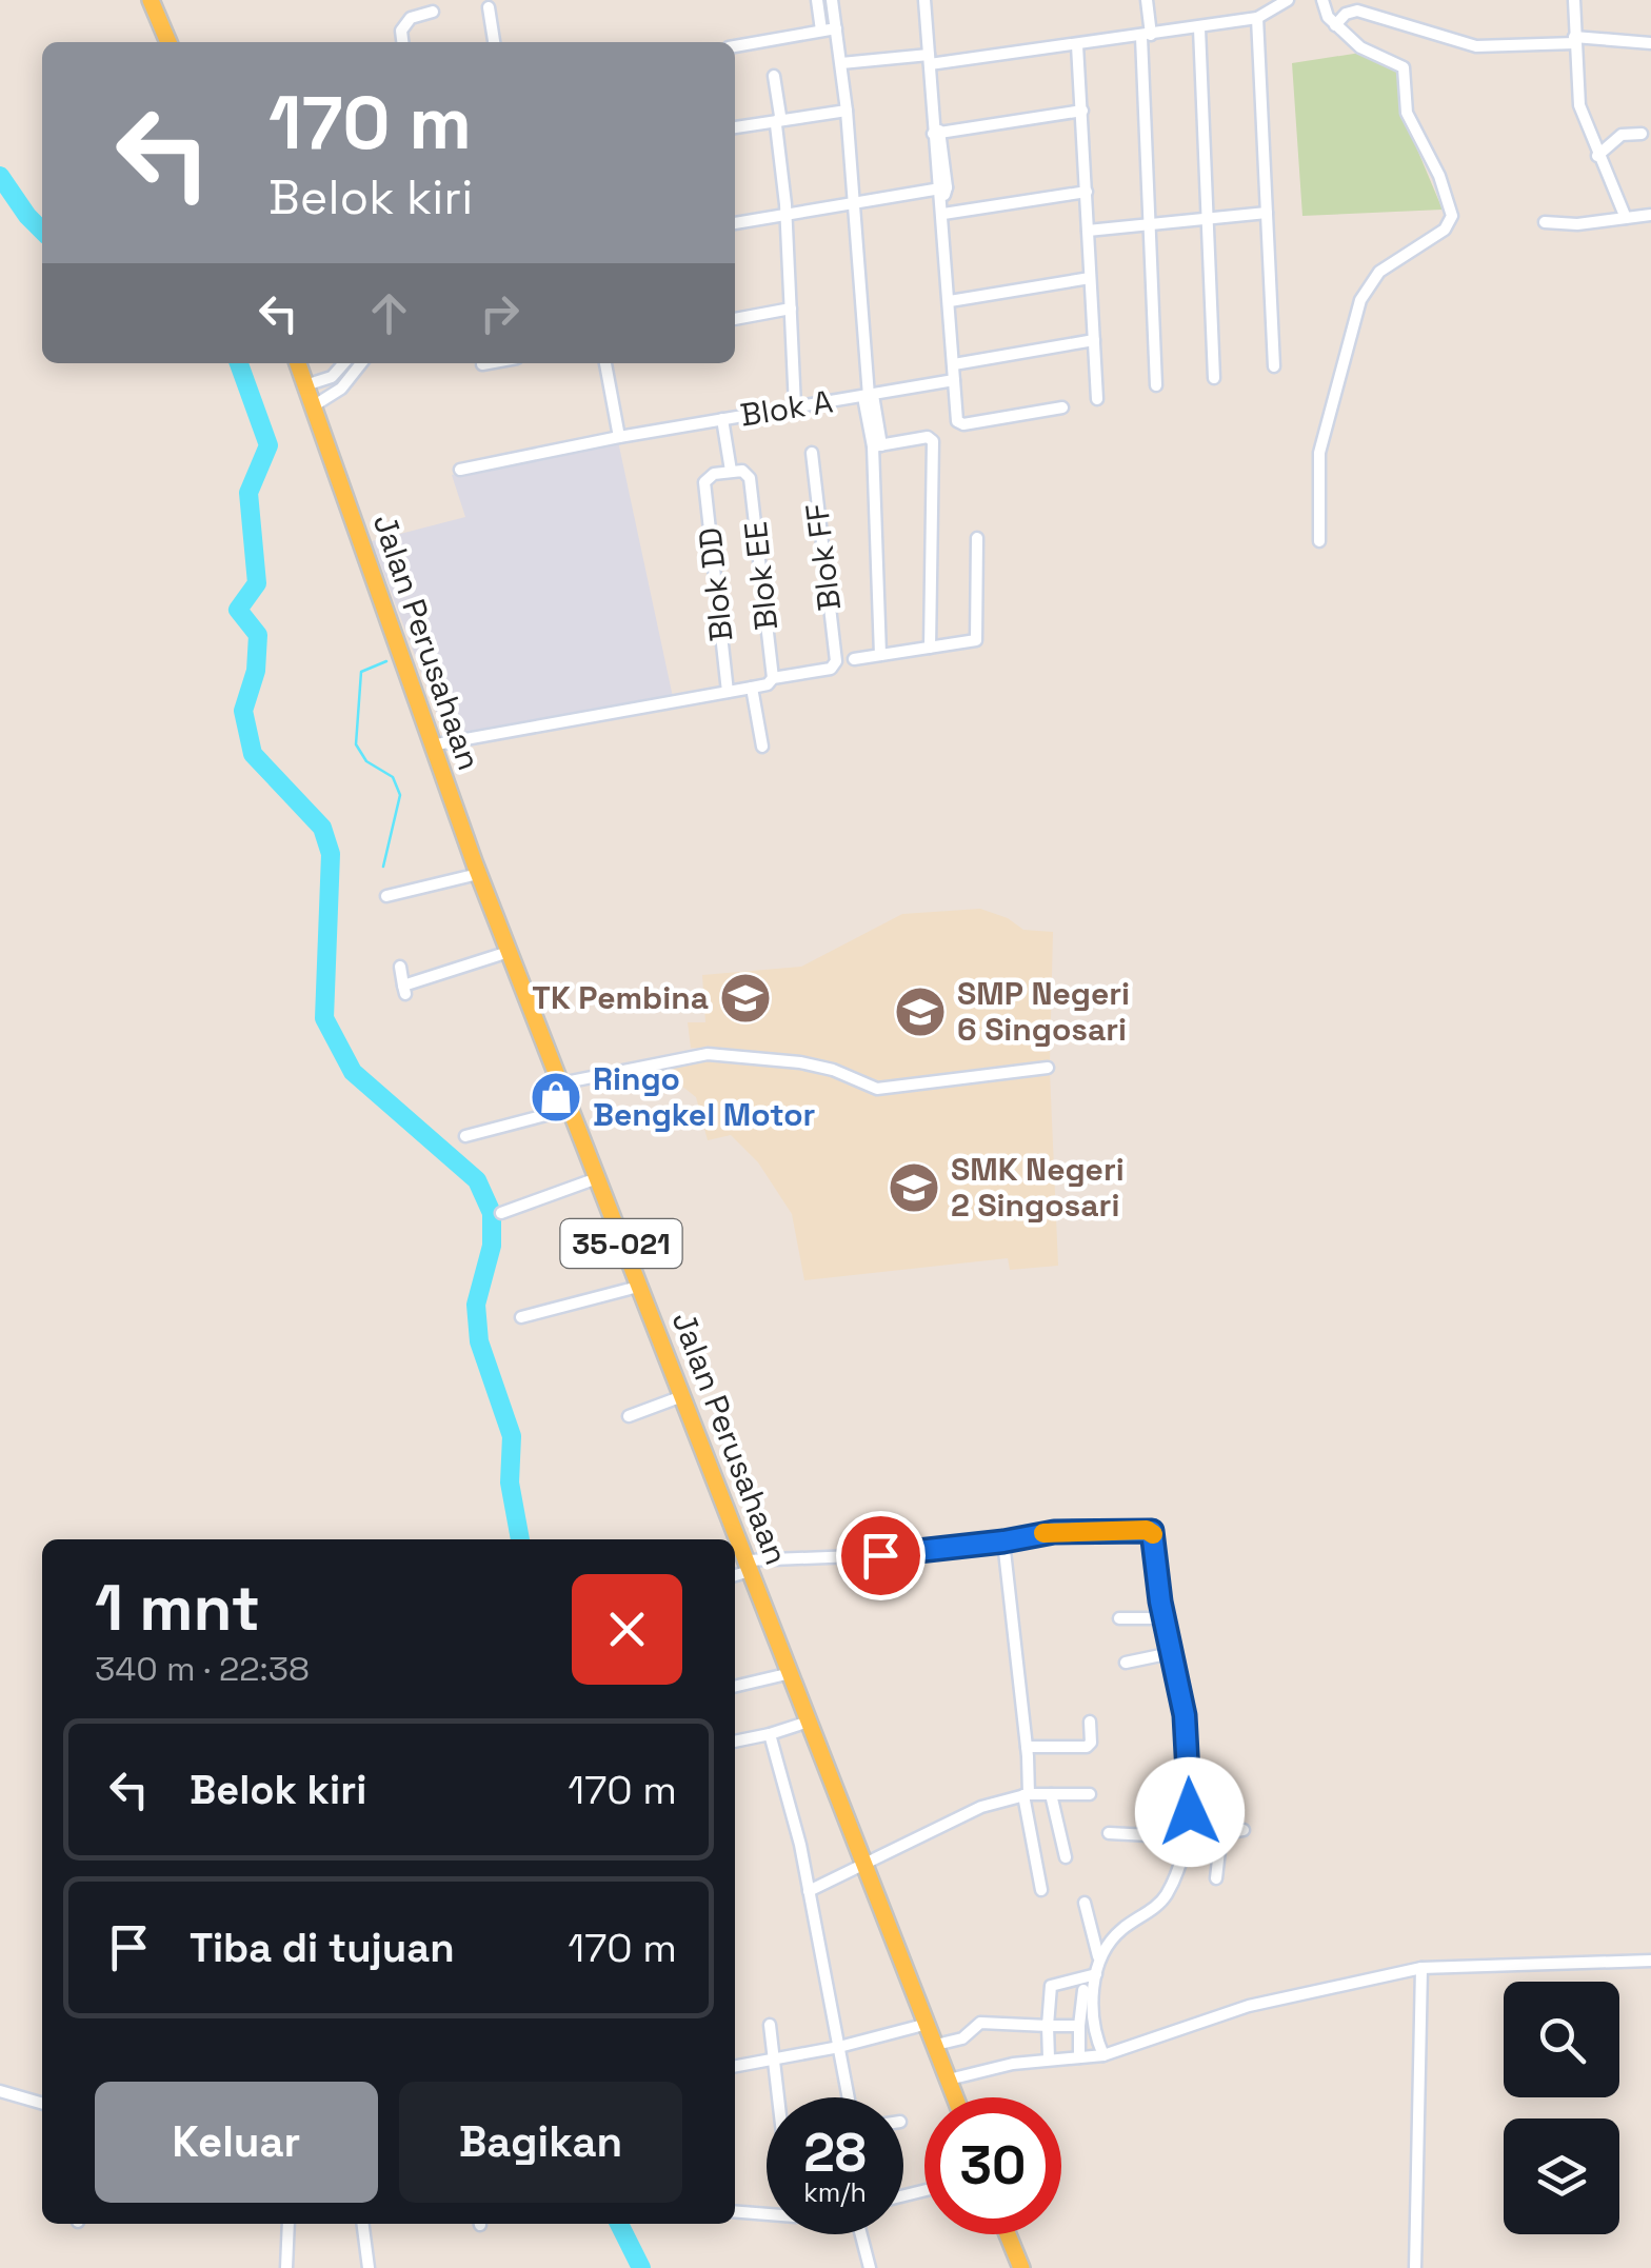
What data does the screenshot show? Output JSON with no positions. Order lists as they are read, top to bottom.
{
  "streets": {
    "main road": ["Jalan Perusahaan", "35-021"],
    "street": [
      "Blok A",
      "Blok FF",
      "Blok EE",
      "Blok DD"
    ]
  },
  "crossings": [
    ["Blok FF", "Blok EE"],
    ["Blok EE", "Blok DD"]
  ],
  "places": {
    "school or university": ["TK Pembina", "SMP Negeri 6 Singosari", "SMK Negeri 2 Singosari"],
    "shop": ["Ringo Bengkel Motor"]
  },
  "page": {
    "turn": ["170 m", "Belok kiri"],
    "heading": ["1 mnt", "340 m · 22:38"],
    "list": [
      {
        "name": "Belok kiri",
        "value": "170 m"
      },
      {
        "name": "Tiba di tujuan",
        "value": "170 m"
      }
    ],
    "buttons": ["Keluar", "Bagikan"],
    "speed": "28 km/h",
    "limit": "30"
  }
}
